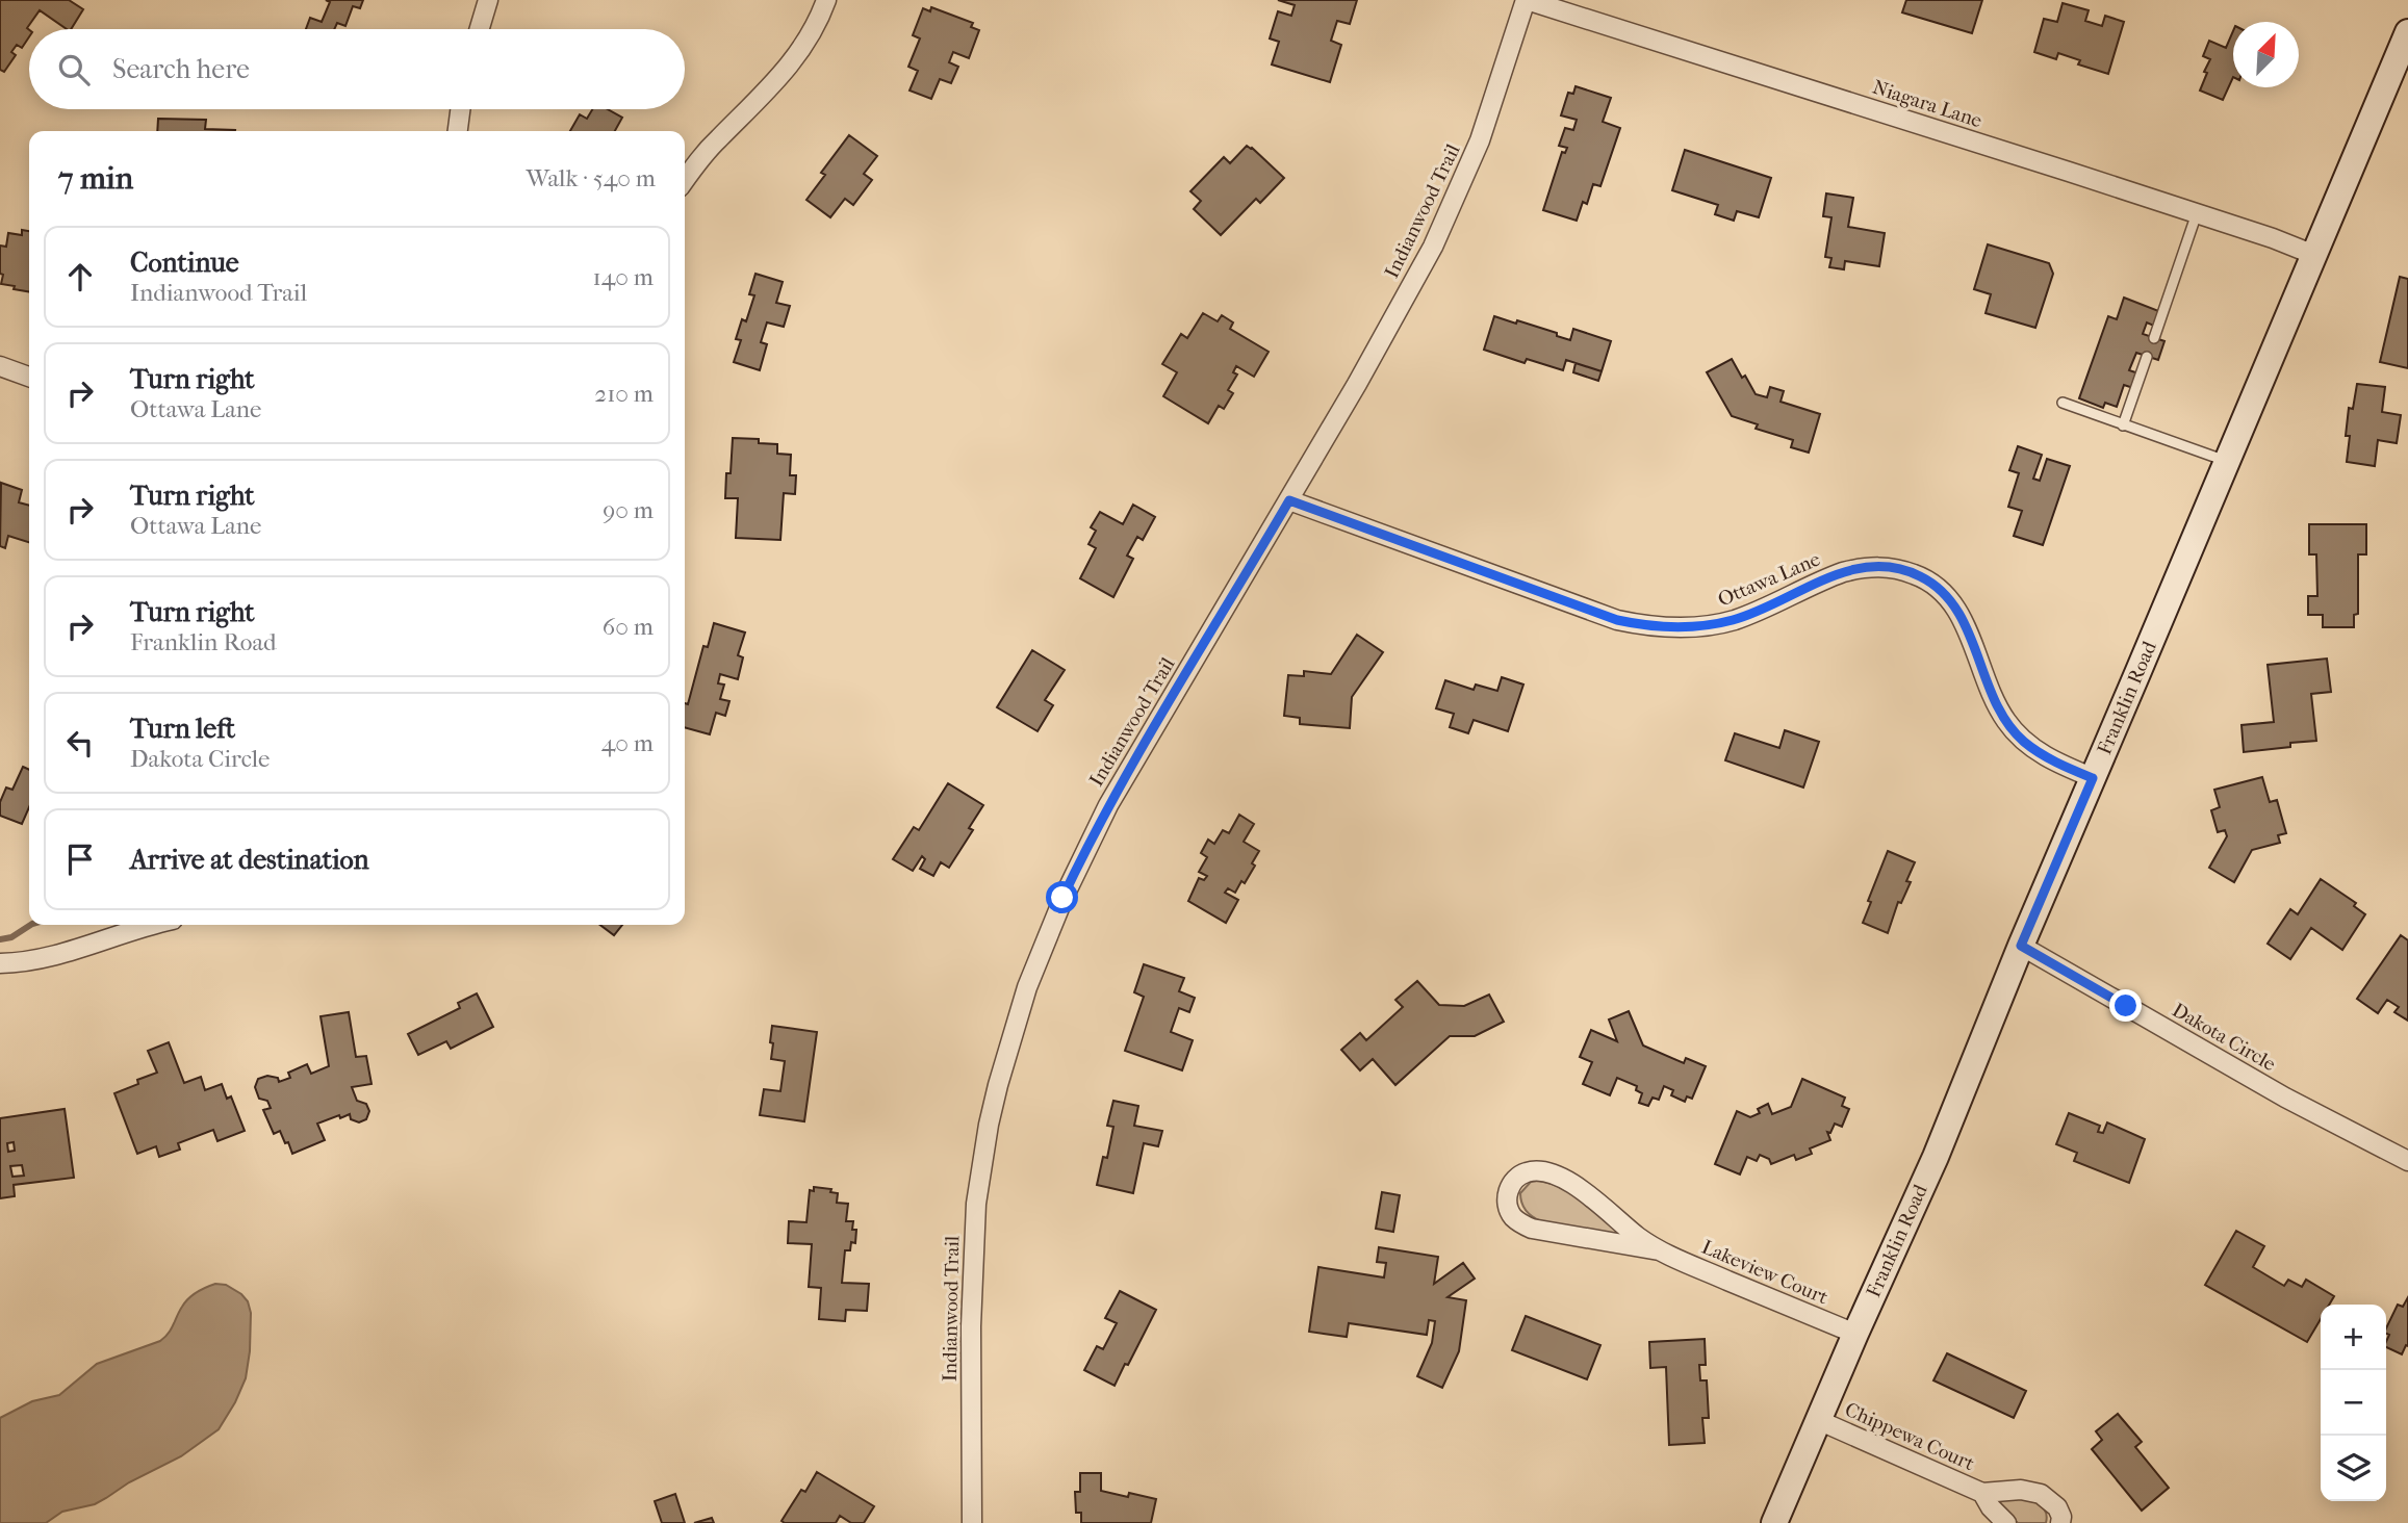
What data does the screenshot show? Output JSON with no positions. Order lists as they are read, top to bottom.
{
  "streets": {
    "street": [
      "Niagara Lane",
      "Indianwood Trail",
      "Ottawa Lane",
      "Franklin Road",
      "Dakota Circle",
      "Lakeview Court",
      "Chippewa Court"
    ]
  },
  "crossings": [
    ["Niagara Lane", "Indianwood Trail"],
    ["Niagara Lane", "Franklin Road"],
    ["Indianwood Trail", "Ottawa Lane"],
    ["Ottawa Lane", "Franklin Road"],
    ["Franklin Road", "Dakota Circle"],
    ["Franklin Road", "Lakeview Court"],
    ["Franklin Road", "Chippewa Court"]
  ],
  "north": "top right",
  "page": {
    "search": "Search here",
    "heading": ["7 min", "Walk · 540 m"],
    "list": [
      ["Continue", "Indianwood Trail", "140 m"],
      ["Turn right", "Ottawa Lane", "210 m"],
      ["Turn right", "Ottawa Lane", "90 m"],
      ["Turn right", "Franklin Road", "60 m"],
      ["Turn left", "Dakota Circle", "40 m"],
      "Arrive at destination"
    ],
    "map_buttons": ["+", "−"]
  }
}
